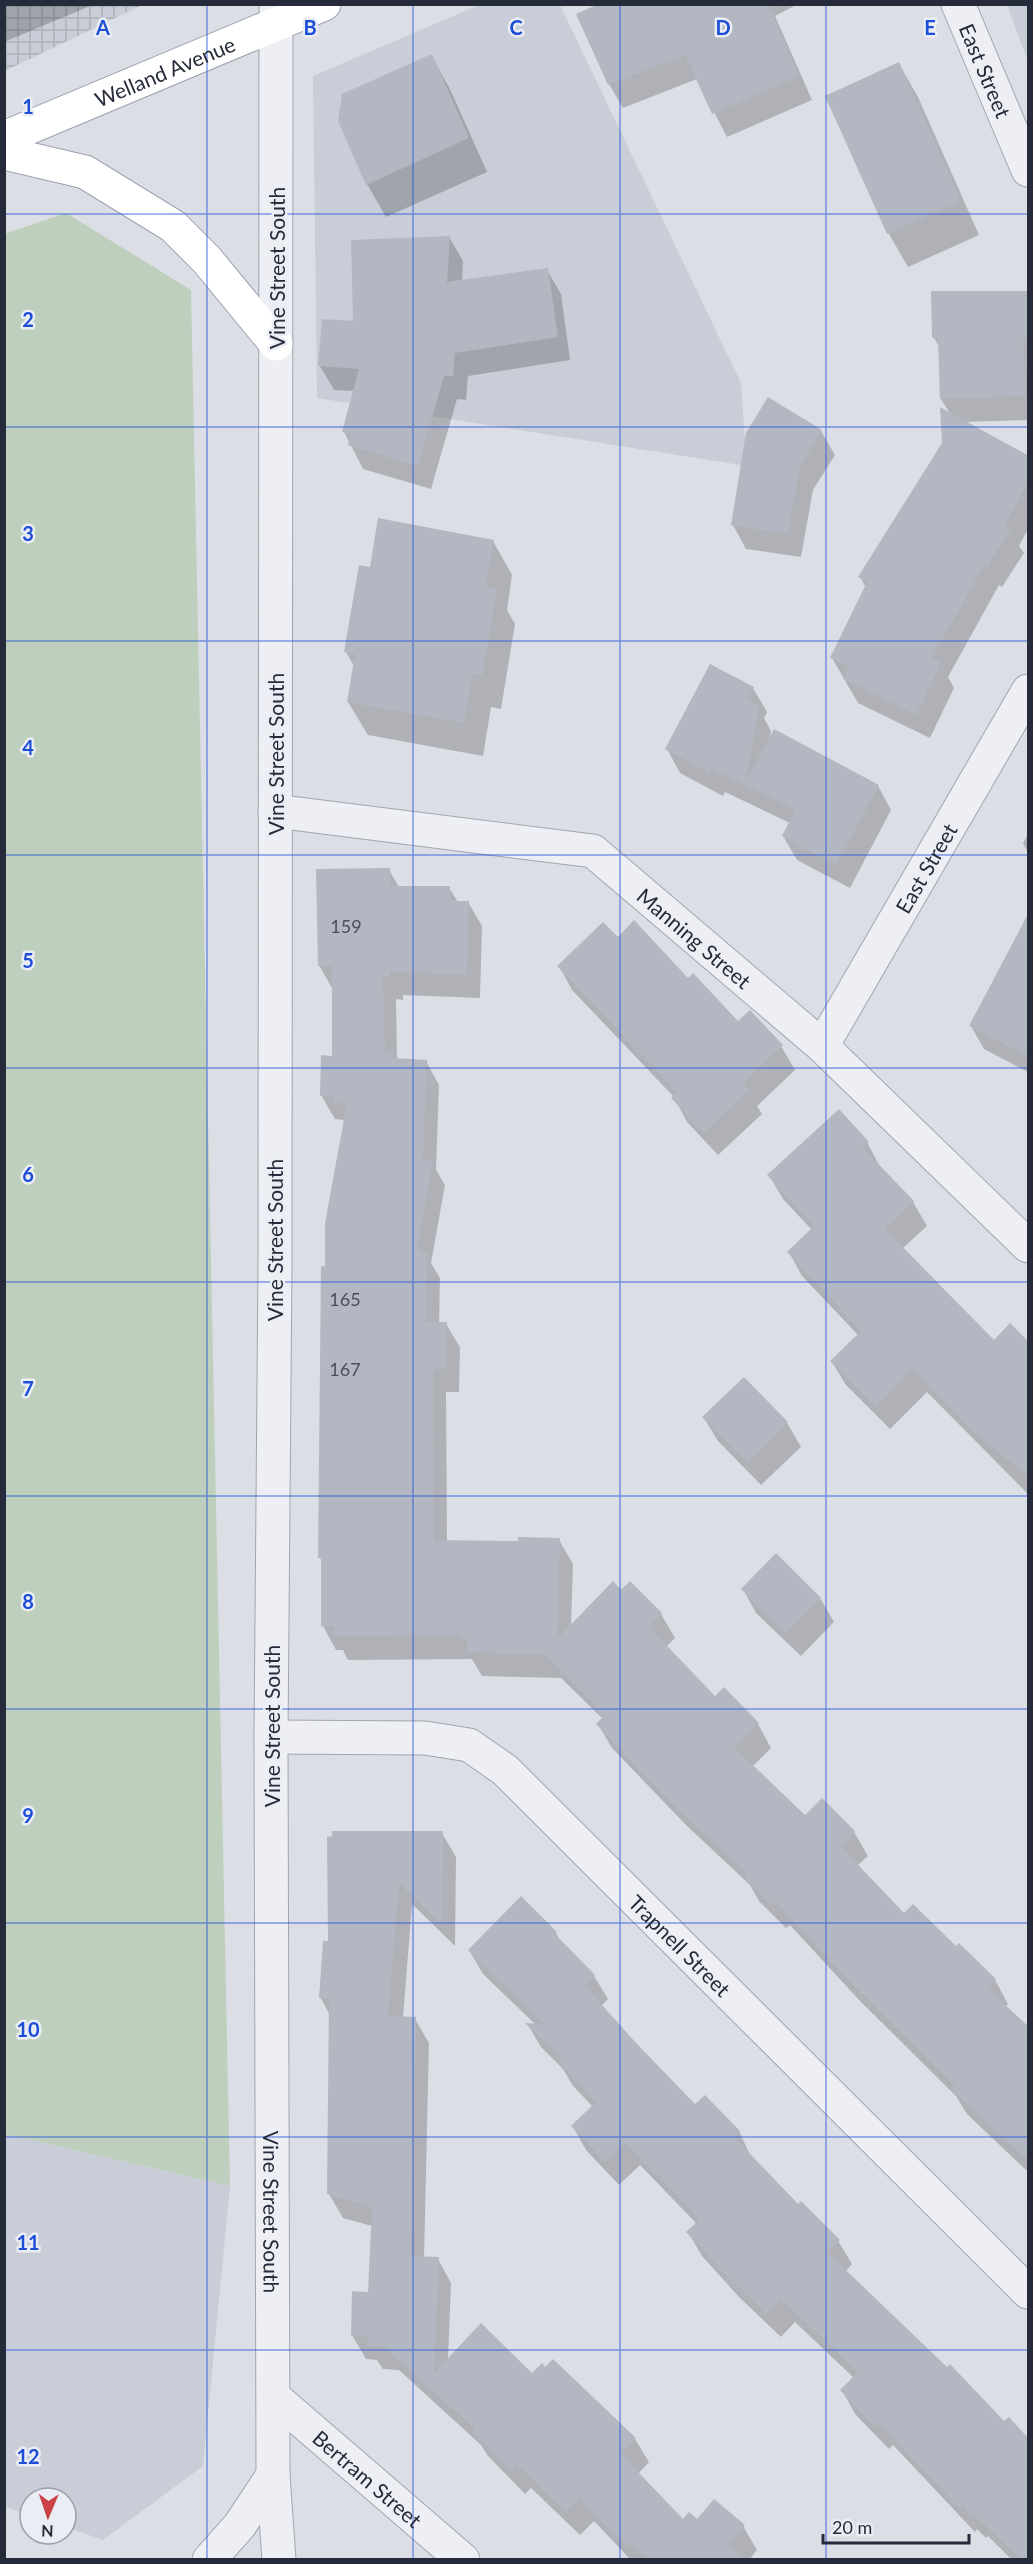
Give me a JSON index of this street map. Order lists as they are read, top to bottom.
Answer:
{
  "streets": {
    "main road": ["Welland Avenue"],
    "street": [
      "East Street",
      "Vine Street South",
      "Manning Street",
      "Trapnell Street",
      "Bertram Street"
    ]
  },
  "crossings": [
    ["East Street", "Manning Street"],
    ["Welland Avenue", "Vine Street South"],
    ["Vine Street South", "Manning Street"],
    ["Vine Street South", "Trapnell Street"],
    ["Vine Street South", "Bertram Street"]
  ],
  "house_numbers": ["159", "165", "167"],
  "scale_bar": "20 m",
  "north": "bottom",
  "grid": {
    "columns": [
      "A",
      "B",
      "C",
      "D",
      "E"
    ],
    "rows": [
      "1",
      "2",
      "3",
      "4",
      "5",
      "6",
      "7",
      "8",
      "9",
      "10",
      "11",
      "12"
    ]
  }
}
